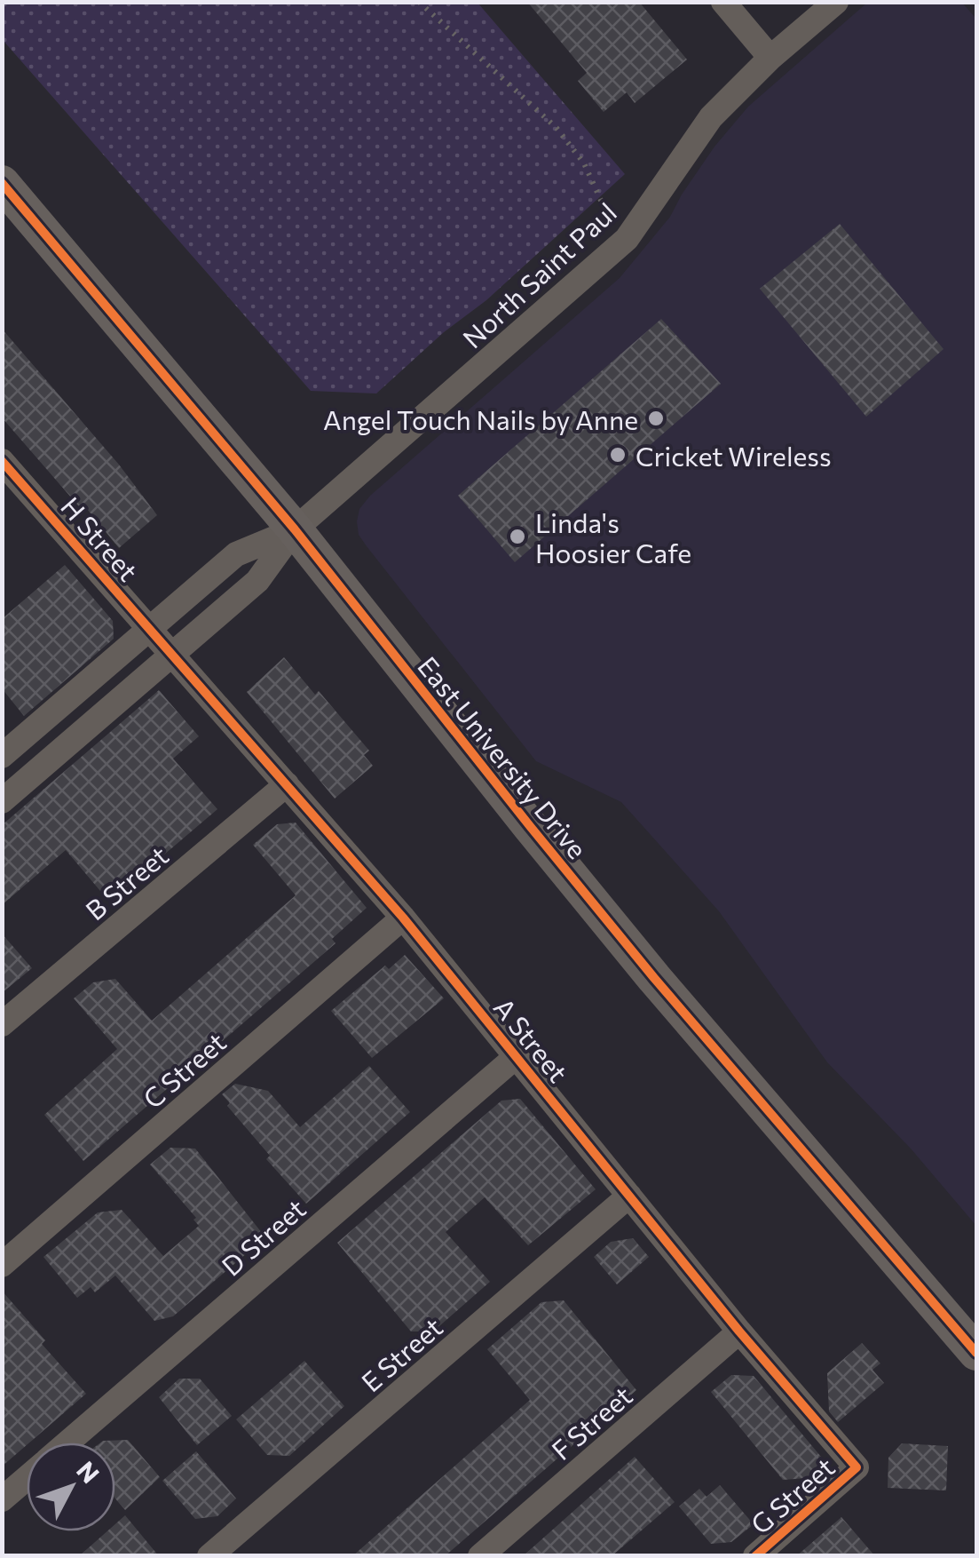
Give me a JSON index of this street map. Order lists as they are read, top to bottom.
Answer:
{
  "streets": {
    "main road": ["East University Drive"],
    "street": [
      "North Saint Paul",
      "H Street",
      "B Street",
      "A Street",
      "C Street",
      "D Street",
      "E Street",
      "F Street",
      "G Street"
    ]
  },
  "crossings": [
    ["North Saint Paul", "East University Drive"],
    ["H Street", "A Street"],
    ["B Street", "A Street"],
    ["A Street", "C Street"],
    ["A Street", "D Street"],
    ["A Street", "E Street"],
    ["A Street", "F Street"],
    ["A Street", "G Street"]
  ],
  "places": ["Angel Touch Nails by Anne", "Cricket Wireless", "Linda's Hoosier Cafe"],
  "north": "top right"
}
